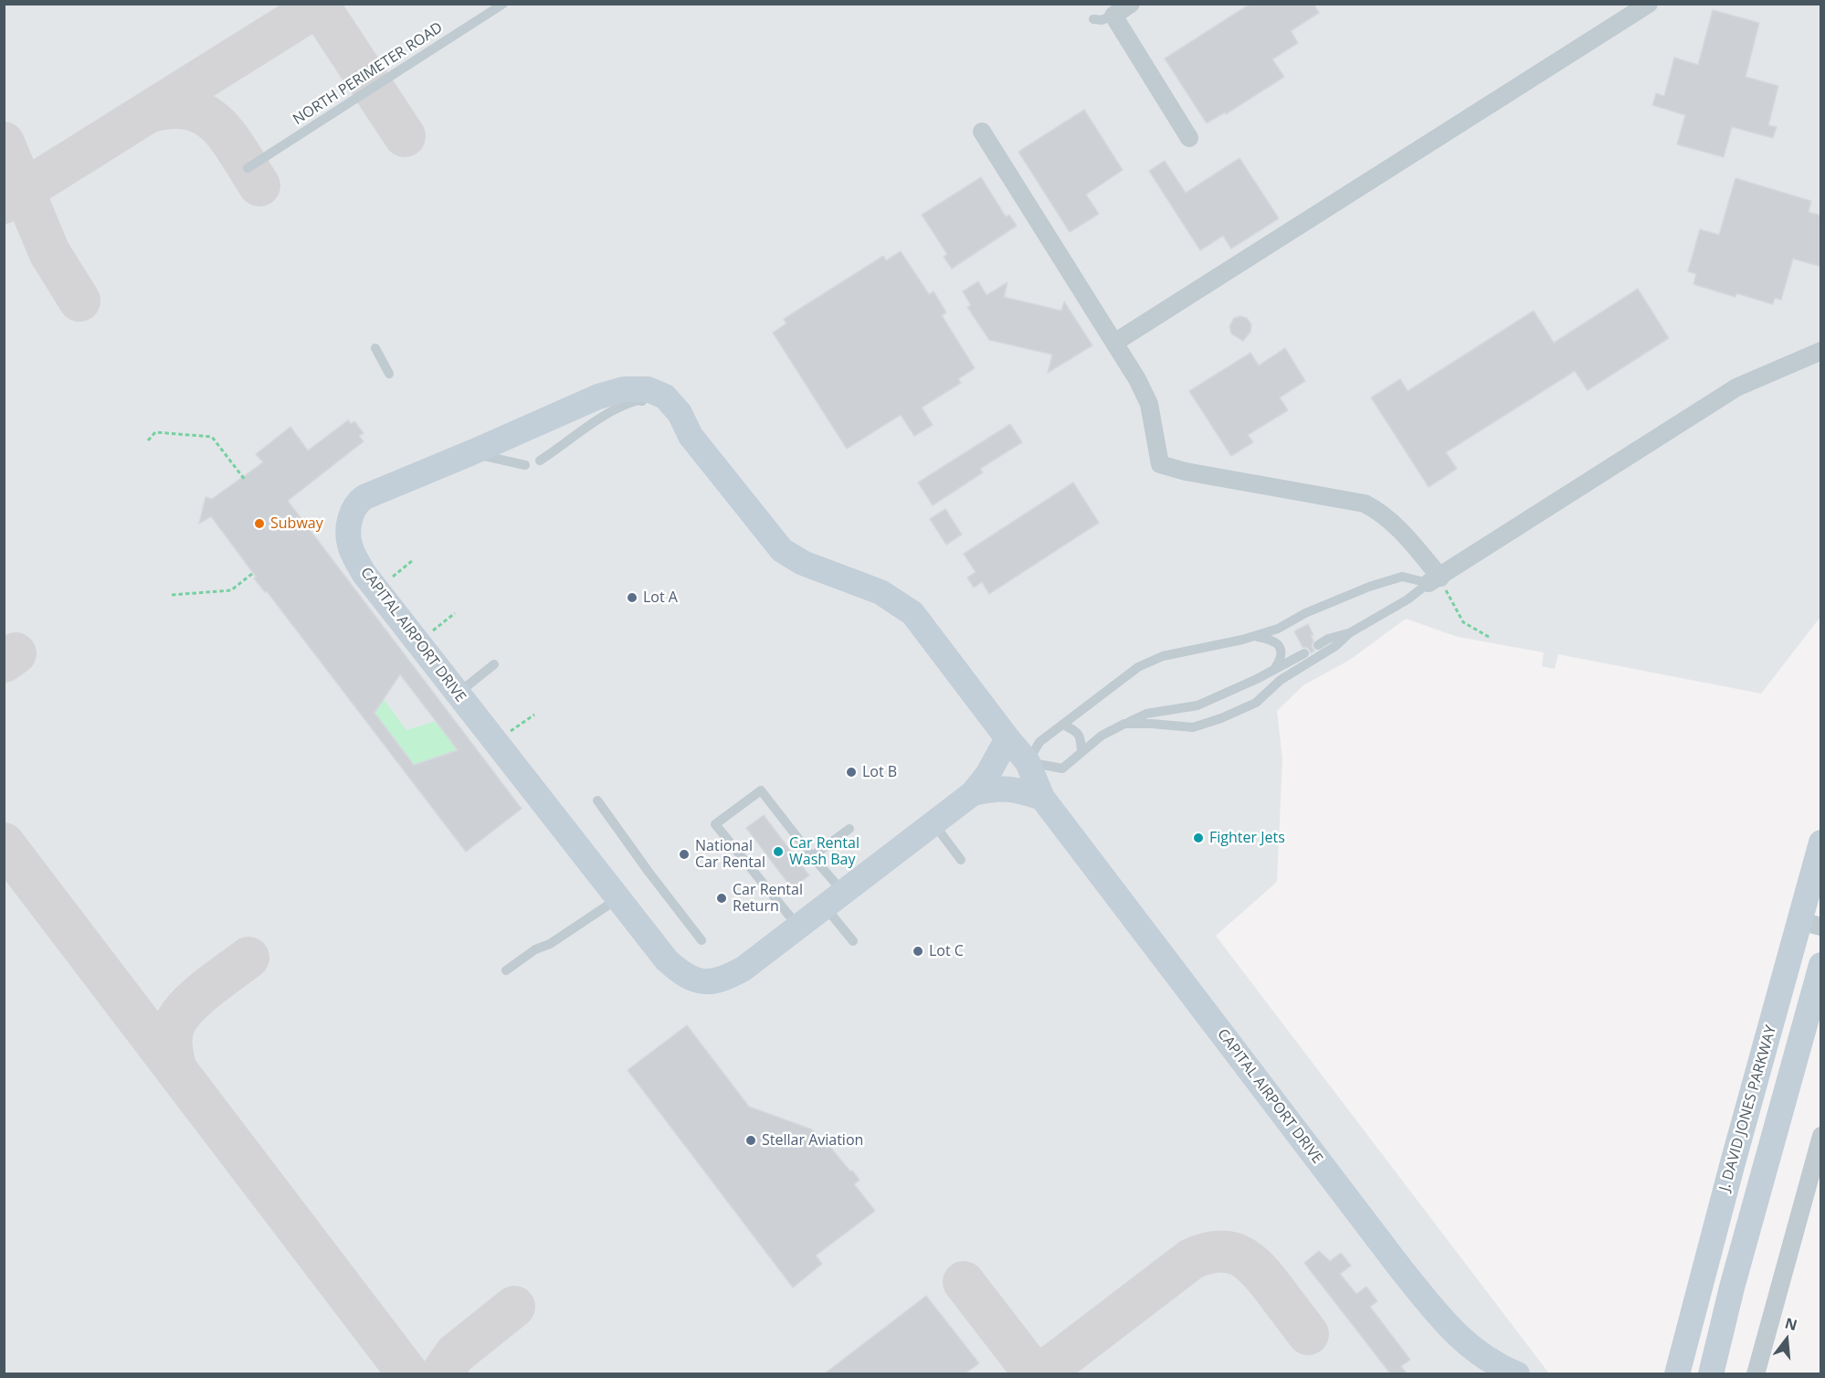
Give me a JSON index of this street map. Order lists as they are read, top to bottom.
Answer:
{
  "streets": {
    "street": ["CAPITAL AIRPORT DRIVE", "J. DAVID JONES PARKWAY"],
    "lane": ["NORTH PERIMETER ROAD"]
  },
  "places": [
    "Subway",
    "Lot A",
    "Lot B",
    "Fighter Jets",
    "Car Rental Wash Bay",
    "National Car Rental",
    "Car Rental Return",
    "Lot C",
    "Stellar Aviation"
  ],
  "north": "top"
}
